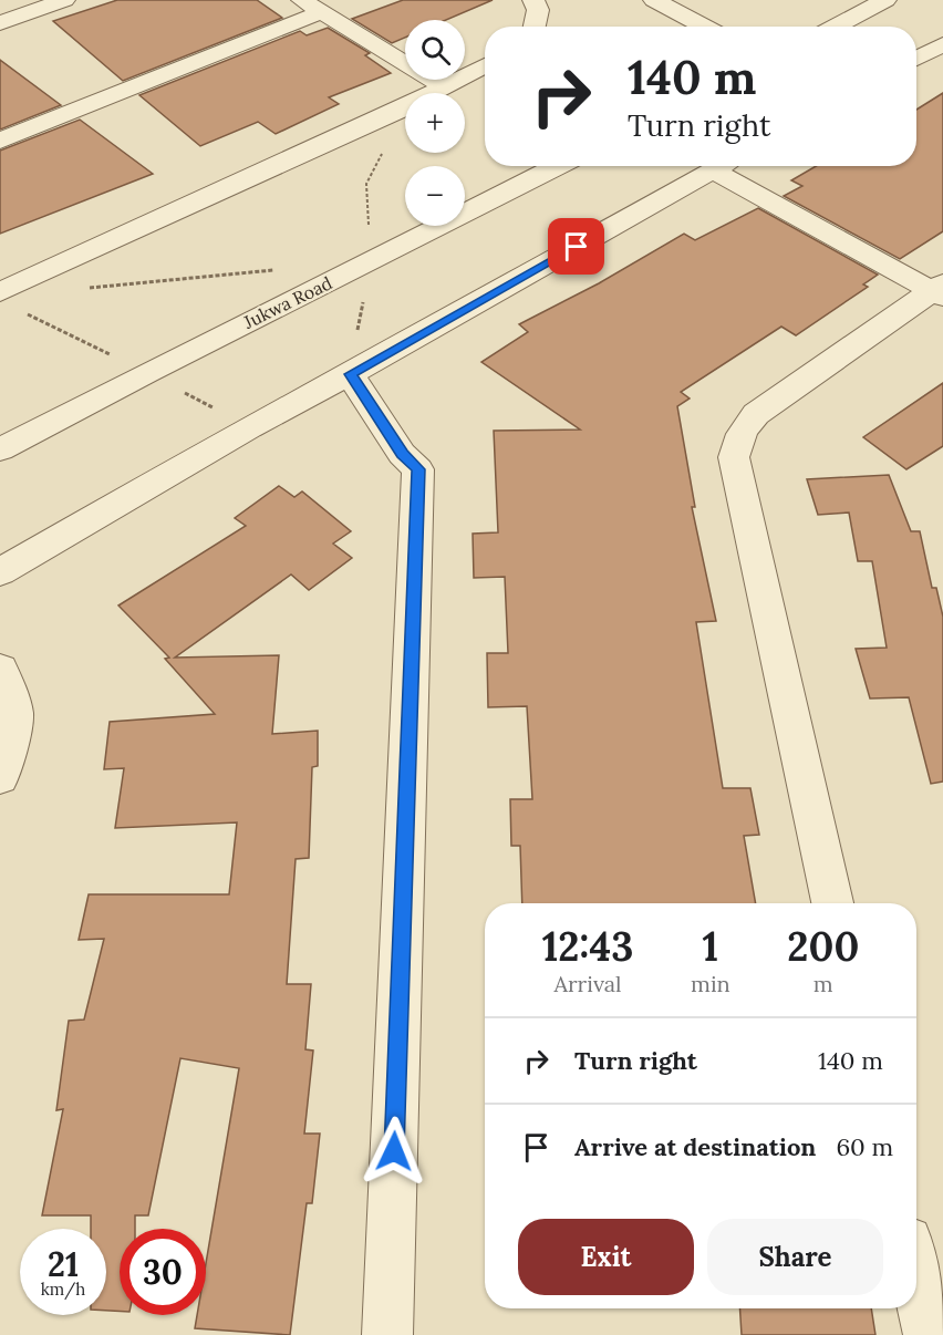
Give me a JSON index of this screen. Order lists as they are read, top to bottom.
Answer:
{
  "streets": {
    "street": ["Jukwa Road"]
  },
  "page": {
    "map_buttons": ["+", "−"],
    "turn": ["140 m", "Turn right"],
    "eta": [
      "12:43",
      "Arrival",
      "1",
      "min",
      "200",
      "m"
    ],
    "list": [
      {
        "name": "Turn right",
        "value": "140 m"
      },
      {
        "name": "Arrive at destination",
        "value": "60 m"
      }
    ],
    "buttons": ["Exit", "Share"],
    "speed": "21 km/h",
    "limit": "30"
  }
}
